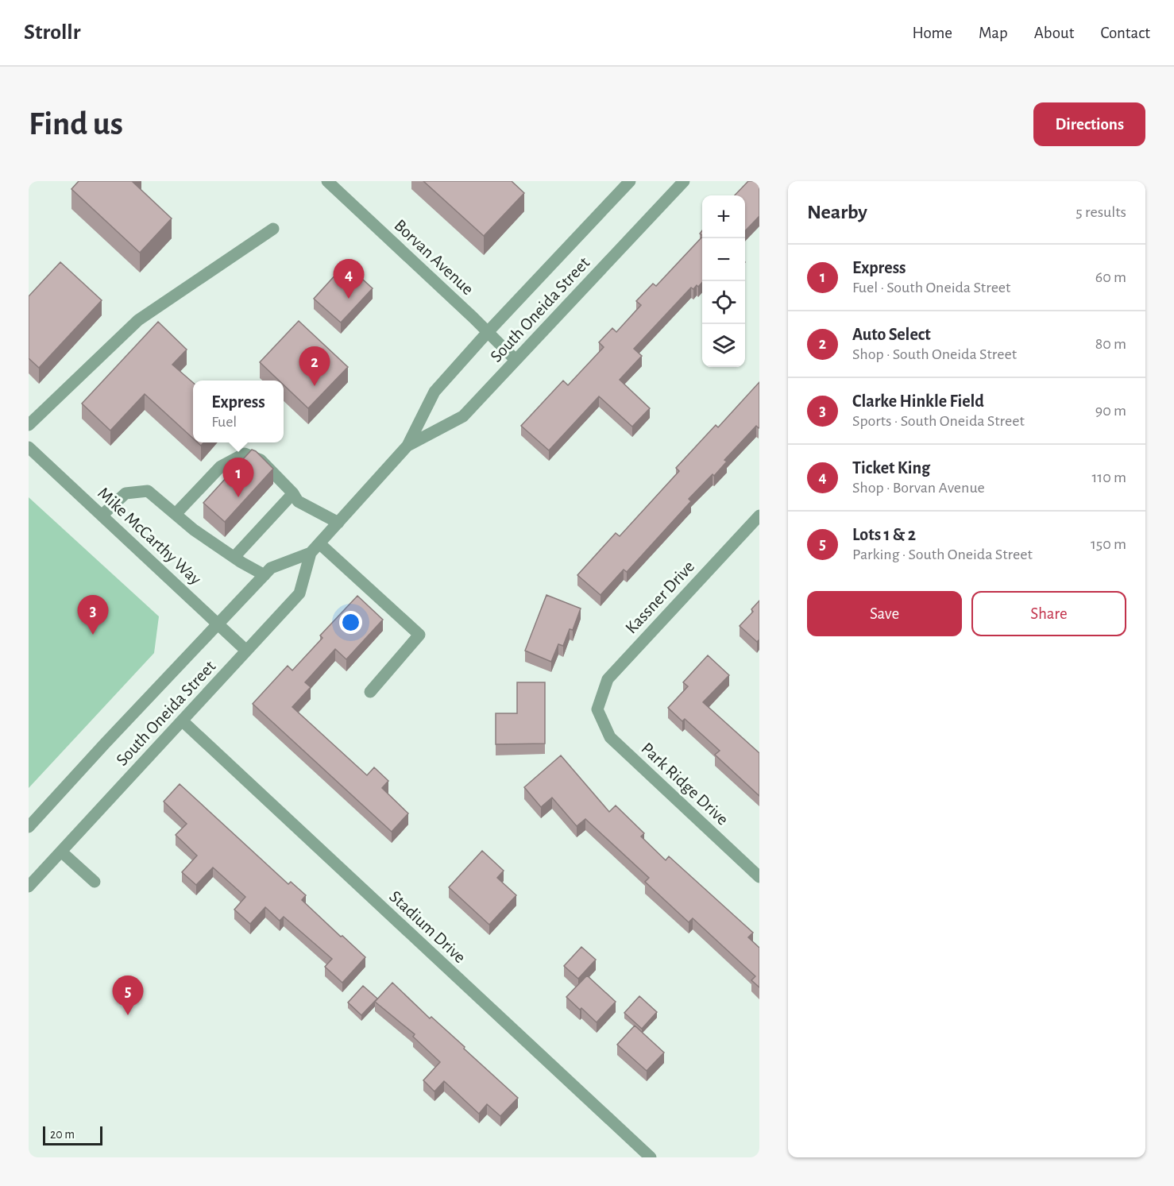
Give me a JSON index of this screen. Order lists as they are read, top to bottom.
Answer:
{
  "streets": {
    "street": [
      "Borvan Avenue",
      "South Oneida Street",
      "Mike McCarthy Way",
      "Kassner Drive",
      "Park Ridge Drive",
      "Stadium Drive"
    ]
  },
  "crossings": [
    ["Borvan Avenue", "South Oneida Street"],
    ["South Oneida Street", "Mike McCarthy Way"],
    ["South Oneida Street", "Stadium Drive"],
    ["Kassner Drive", "Park Ridge Drive"]
  ],
  "scale_bar": "20 m",
  "page": {
    "header": "Strollr",
    "nav": [
      "Home",
      "Map",
      "About",
      "Contact"
    ],
    "buttons": [
      "Directions",
      ["Save", "Share"]
    ],
    "title": "Find us",
    "heading": ["Nearby", "5 results"],
    "map_buttons": ["+", "−"],
    "list": [
      {
        "mark": "1",
        "name": "Express",
        "note": "Fuel · South Oneida Street",
        "value": "60 m"
      },
      {
        "mark": "2",
        "name": "Auto Select",
        "note": "Shop · South Oneida Street",
        "value": "80 m"
      },
      {
        "mark": "3",
        "name": "Clarke Hinkle Field",
        "note": "Sports · South Oneida Street",
        "value": "90 m"
      },
      {
        "mark": "4",
        "name": "Ticket King",
        "note": "Shop · Borvan Avenue",
        "value": "110 m"
      },
      {
        "mark": "5",
        "name": "Lots 1 & 2",
        "note": "Parking · South Oneida Street",
        "value": "150 m"
      }
    ],
    "pins": [
      "4",
      "2",
      "1",
      "3",
      "5"
    ],
    "popup": ["Express", "Fuel"],
    "scale": "20 m"
  }
}
